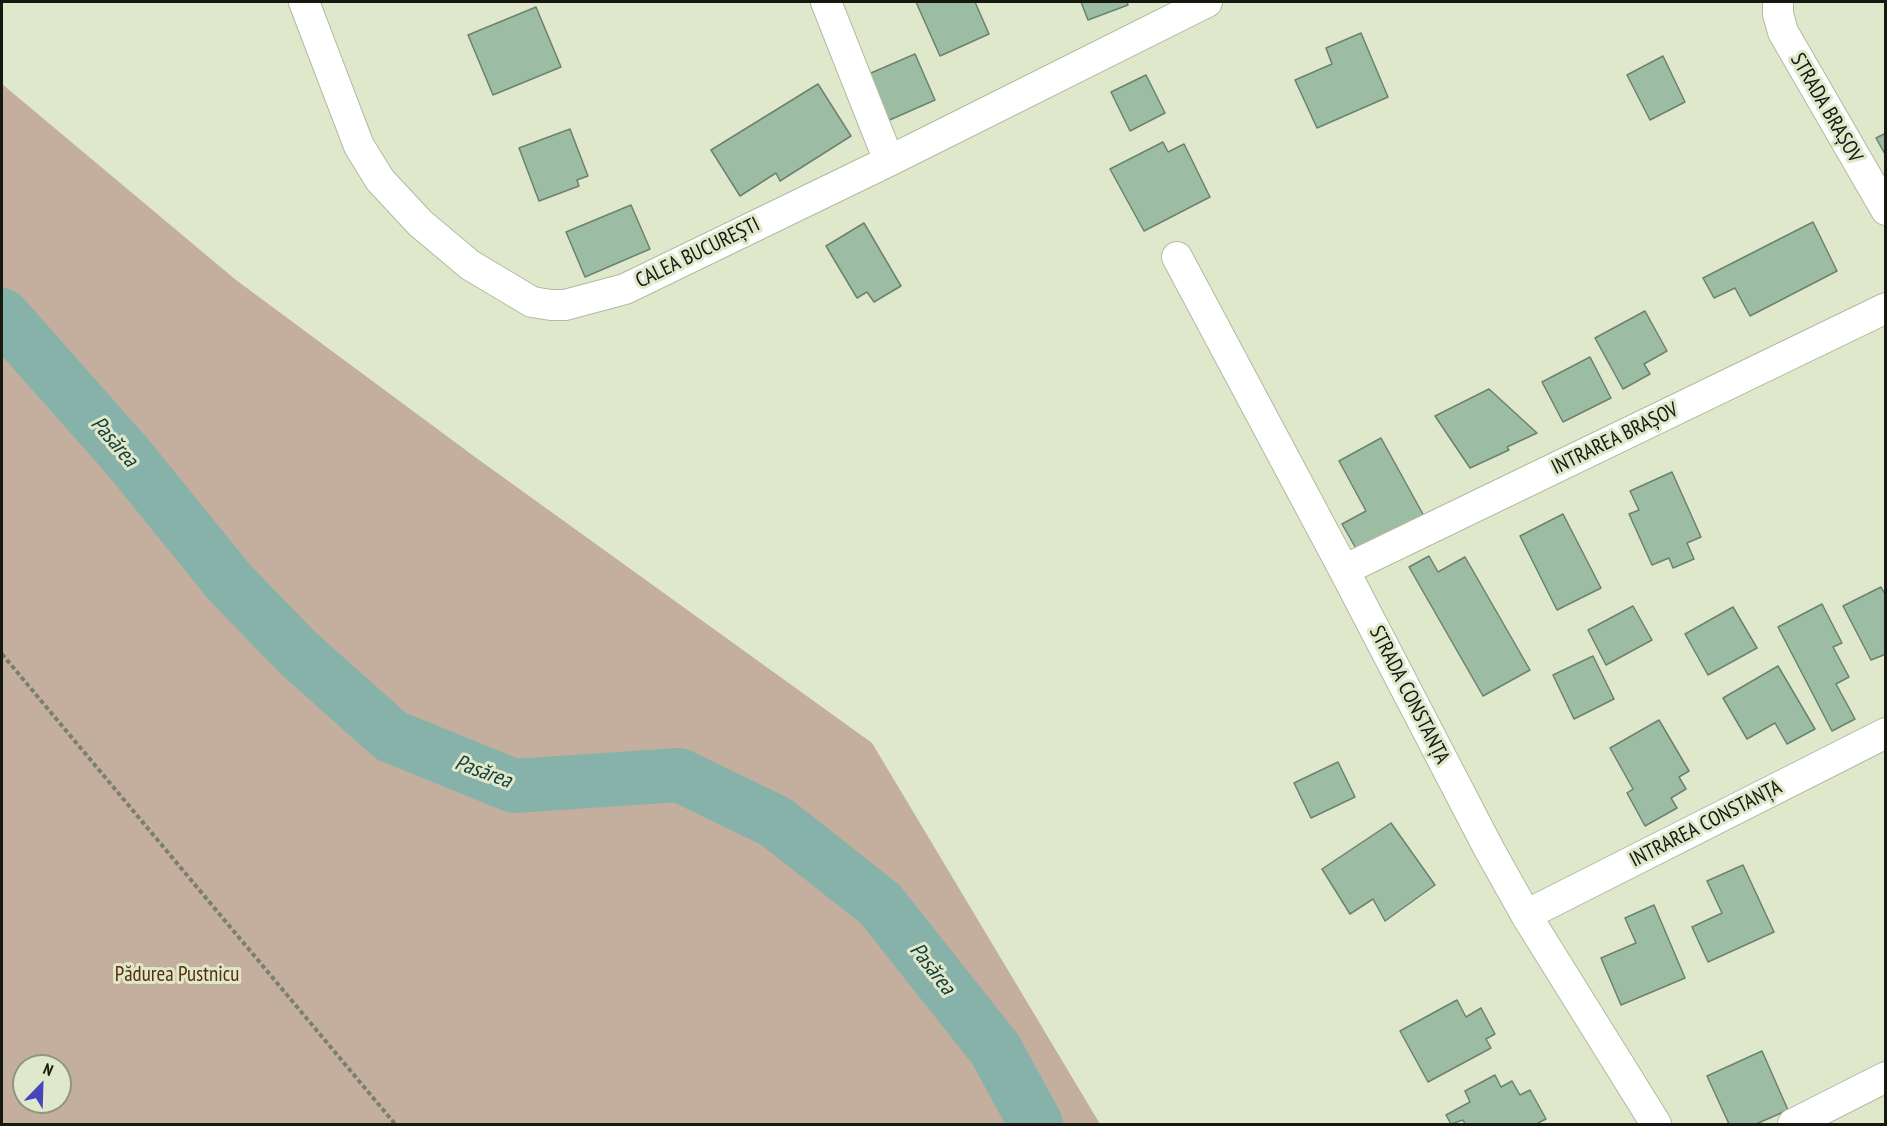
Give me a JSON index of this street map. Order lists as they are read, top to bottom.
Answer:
{
  "streets": {
    "street": [
      "STRADA BRAȘOV",
      "CALEA BUCUREȘTI",
      "INTRAREA BRAȘOV",
      "STRADA CONSTANȚA",
      "INTRAREA CONSTANȚA"
    ]
  },
  "crossings": [
    ["INTRAREA BRAȘOV", "STRADA CONSTANȚA"],
    ["STRADA CONSTANȚA", "INTRAREA CONSTANȚA"]
  ],
  "water": ["Pasărea"],
  "parks": ["Pădurea Pustnicu"],
  "north": "top right"
}
